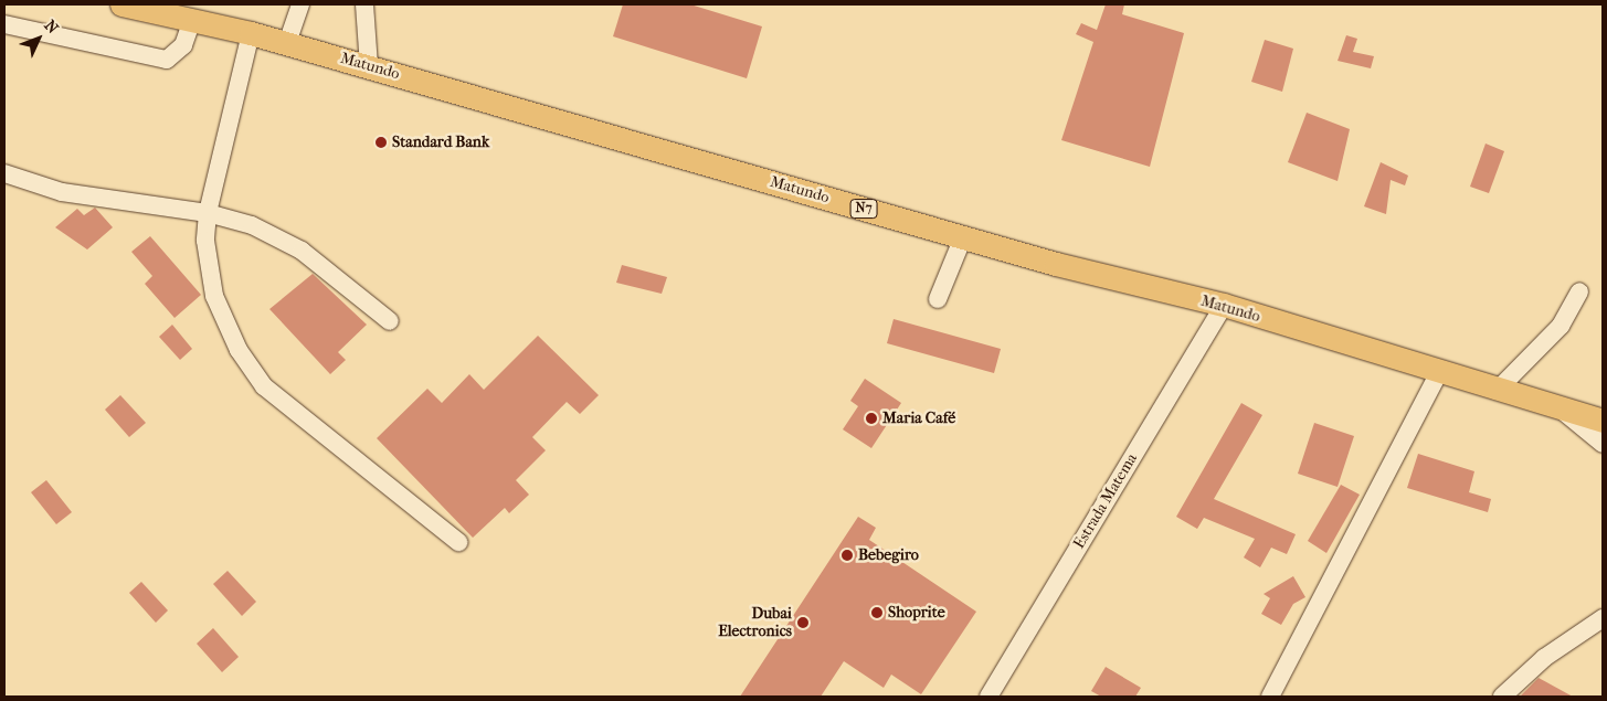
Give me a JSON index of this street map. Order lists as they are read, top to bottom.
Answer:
{
  "streets": {
    "main road": ["Matundo", "N7"],
    "street": ["Estrada Matema"]
  },
  "crossings": [
    ["Matundo", "Estrada Matema"]
  ],
  "places": [
    "Standard Bank",
    "Maria Café",
    "Bebegiro",
    "Shoprite",
    "Dubai Electronics"
  ],
  "north": "top right"
}
